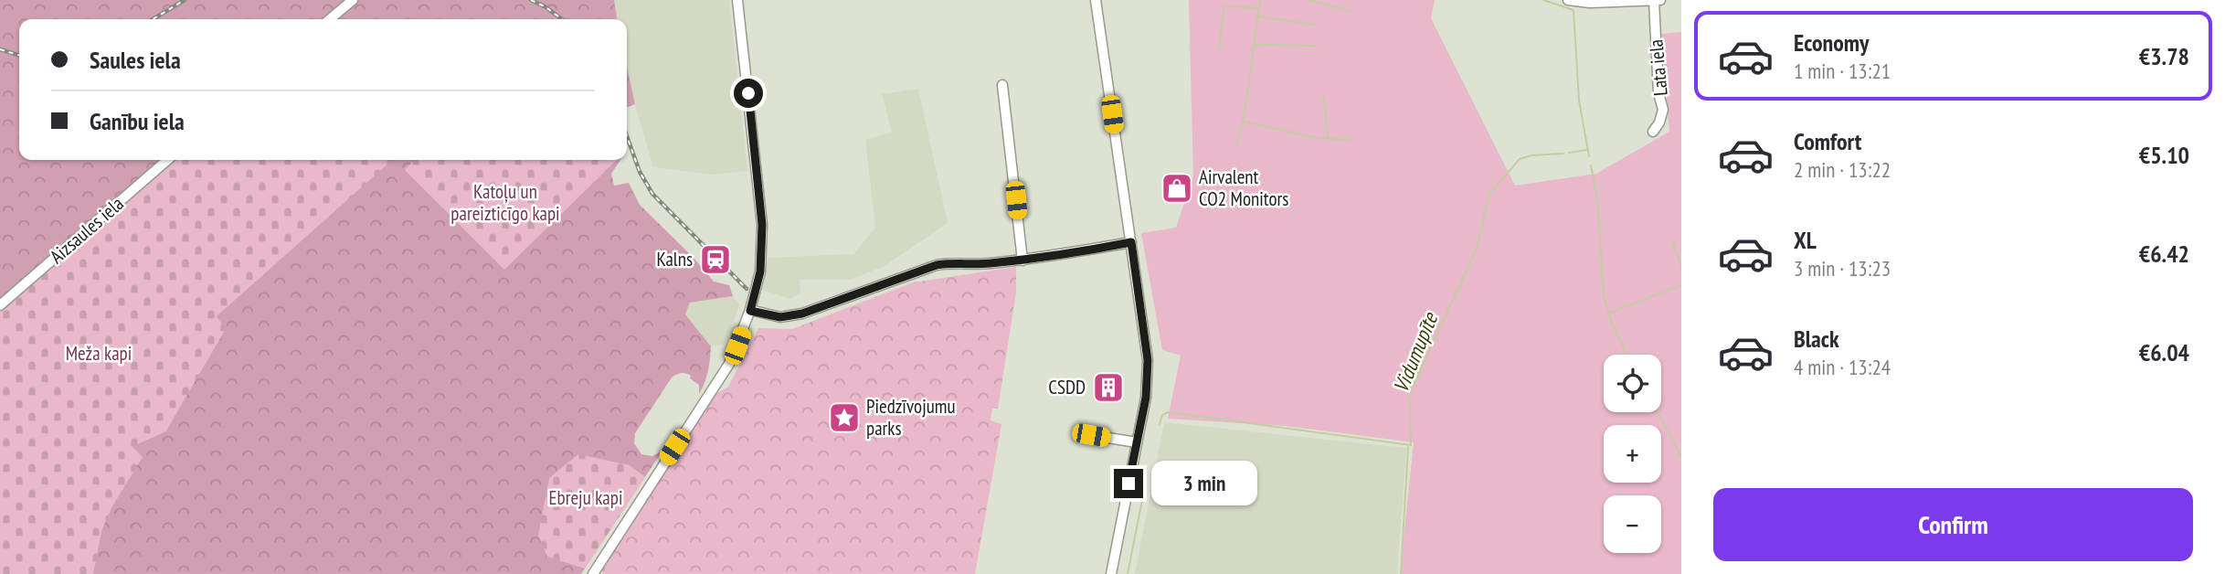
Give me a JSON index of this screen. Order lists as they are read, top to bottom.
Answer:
{
  "streets": {
    "street": ["Lata iela", "Aizsaules iela"]
  },
  "water": ["Vidumupīte"],
  "parks": ["Katoļu un pareizticīgo kapi", "Meža kapi", "Ebreju kapi"],
  "places": {
    "shop": ["Airvalent CO2 Monitors"],
    "station": ["Kalns"],
    "building": ["CSDD"],
    "place": ["Piedzīvojumu parks"]
  },
  "page": {
    "list": [
      {
        "name": "Economy",
        "note": "1 min · 13:21",
        "value": "€3.78"
      },
      {
        "name": "Comfort",
        "note": "2 min · 13:22",
        "value": "€5.10"
      },
      {
        "name": "XL",
        "note": "3 min · 13:23",
        "value": "€6.42"
      },
      {
        "name": "Black",
        "note": "4 min · 13:24",
        "value": "€6.04"
      }
    ],
    "banner": ["Saules iela", "Ganību iela"],
    "map_buttons": ["+", "−"],
    "bubble": "3 min",
    "buttons": "Confirm"
  }
}
